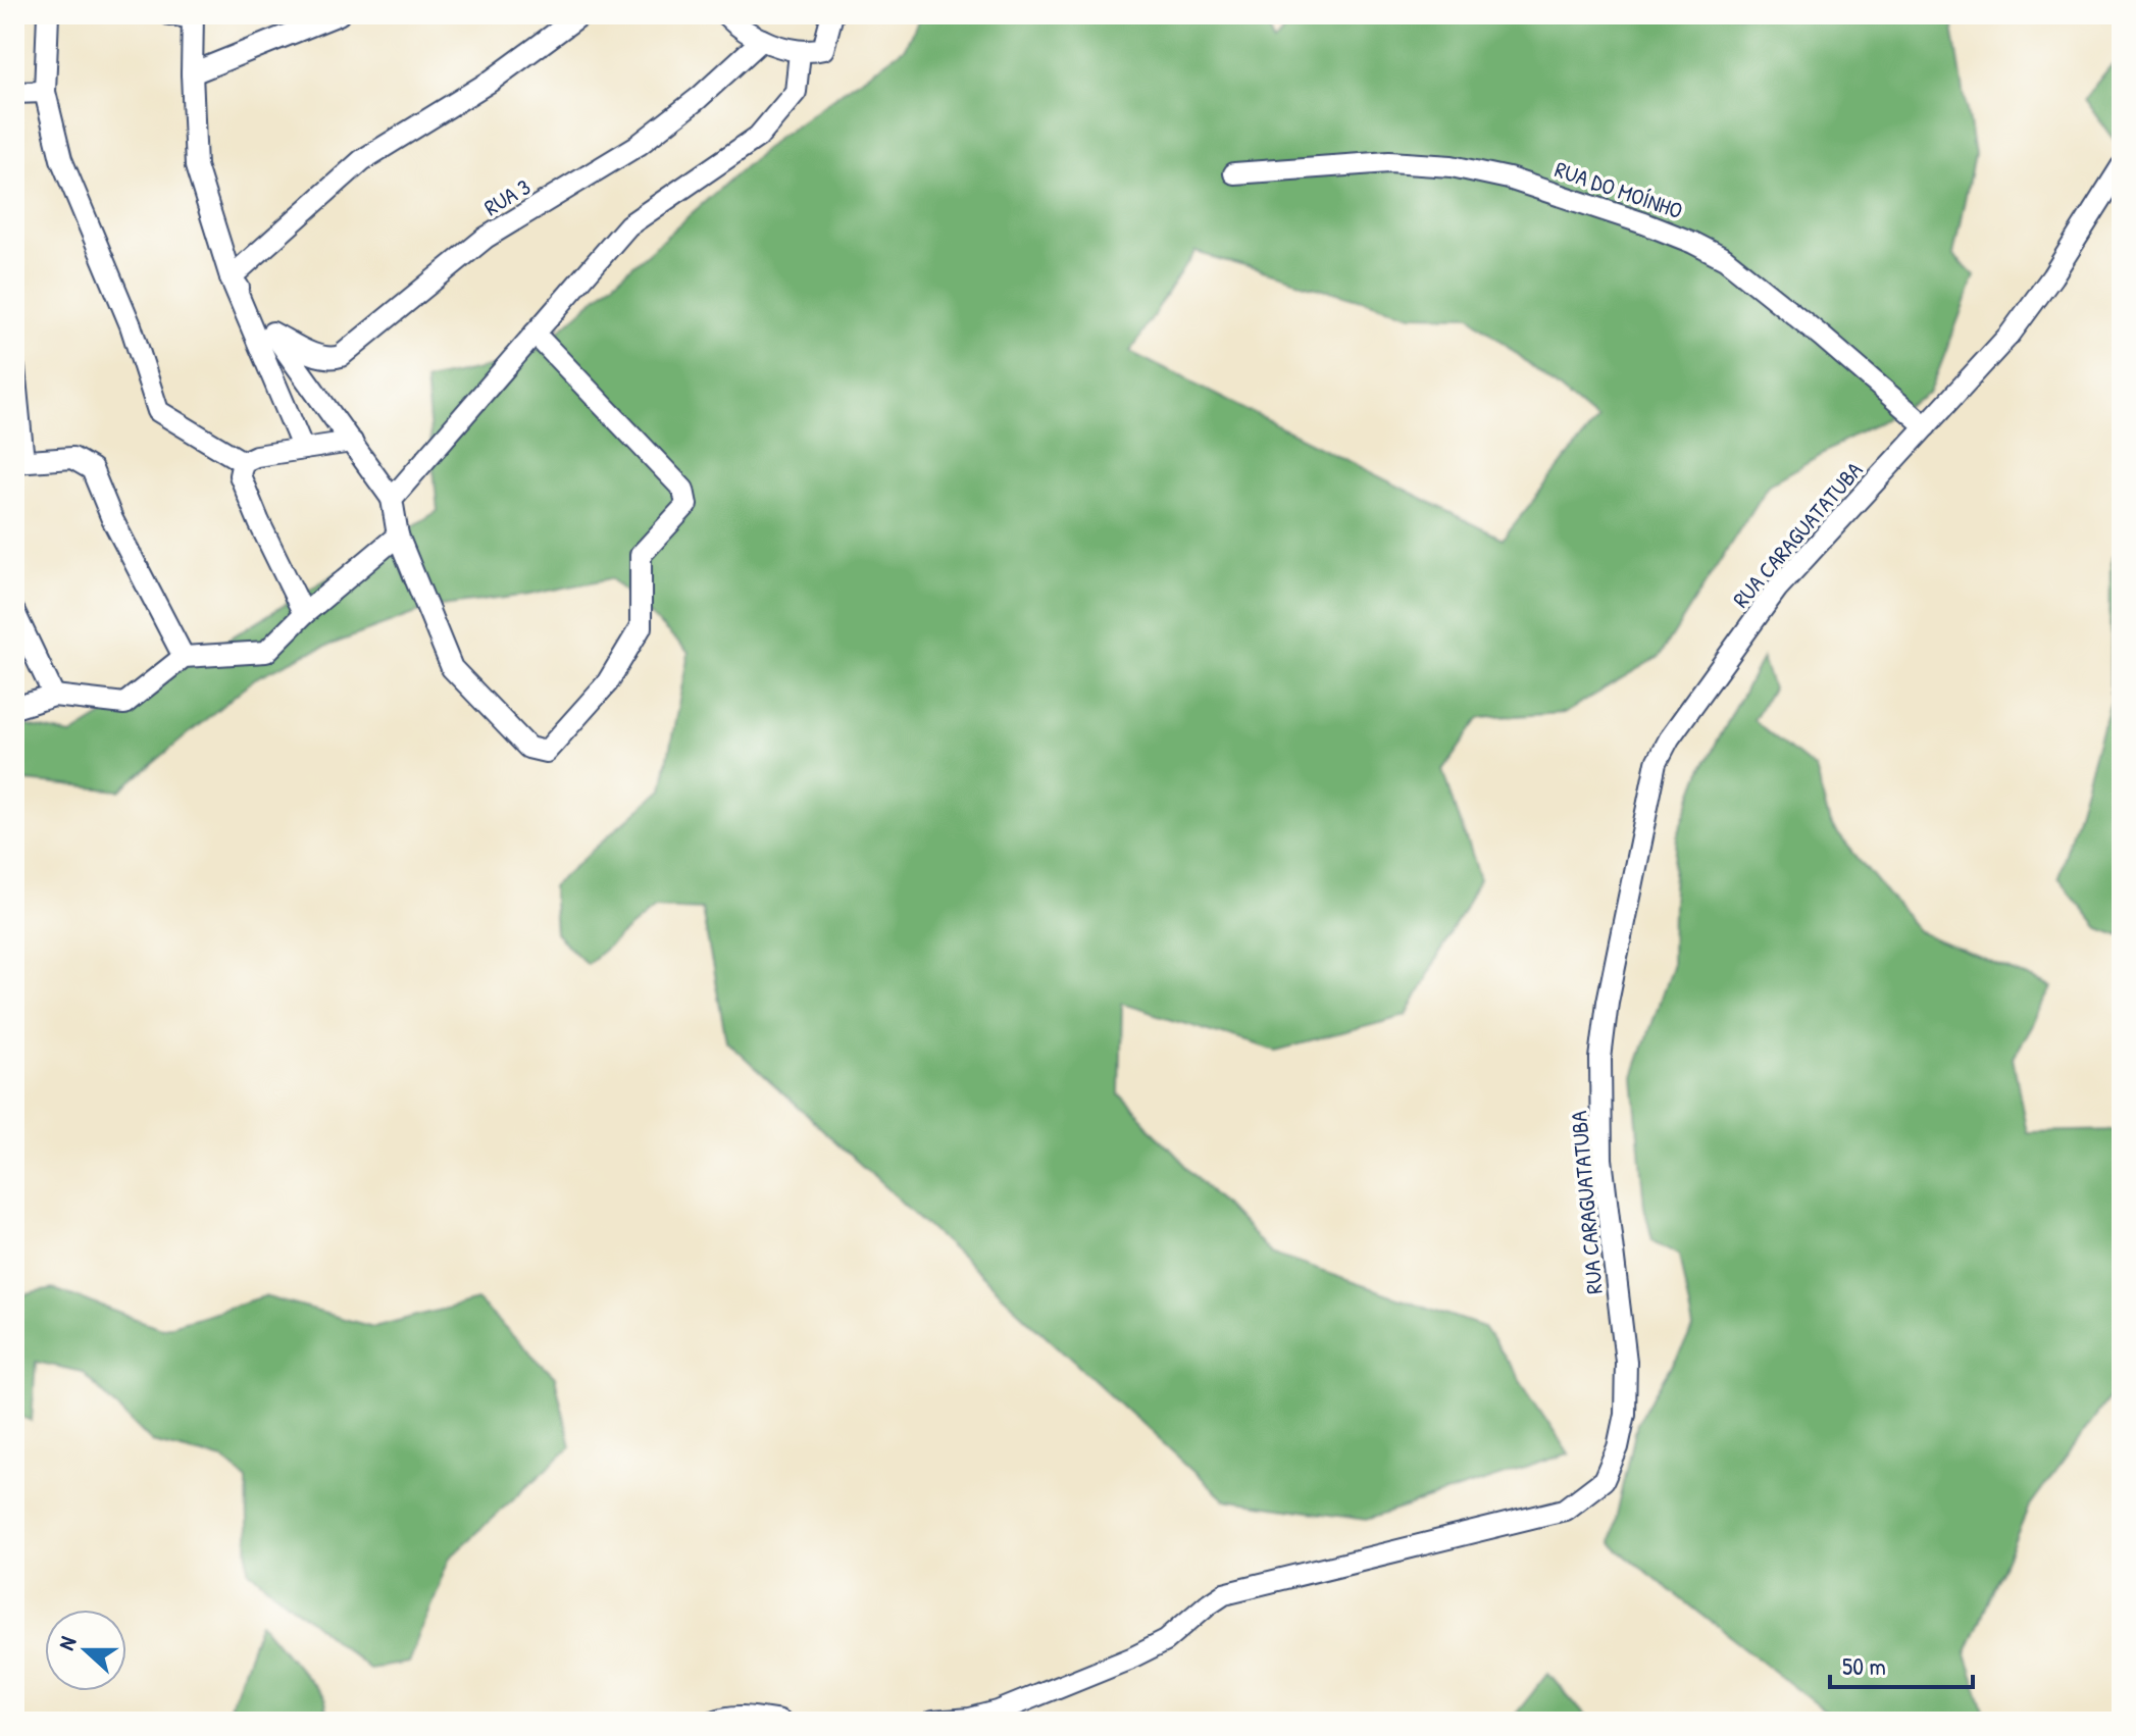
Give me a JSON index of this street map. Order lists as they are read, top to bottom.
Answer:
{
  "streets": {
    "street": ["RUA DO MOÍNHO", "RUA 3", "RUA CARAGUATATUBA"]
  },
  "crossings": [
    ["RUA DO MOÍNHO", "RUA CARAGUATATUBA"]
  ],
  "scale_bar": "50 m",
  "north": "left"
}
